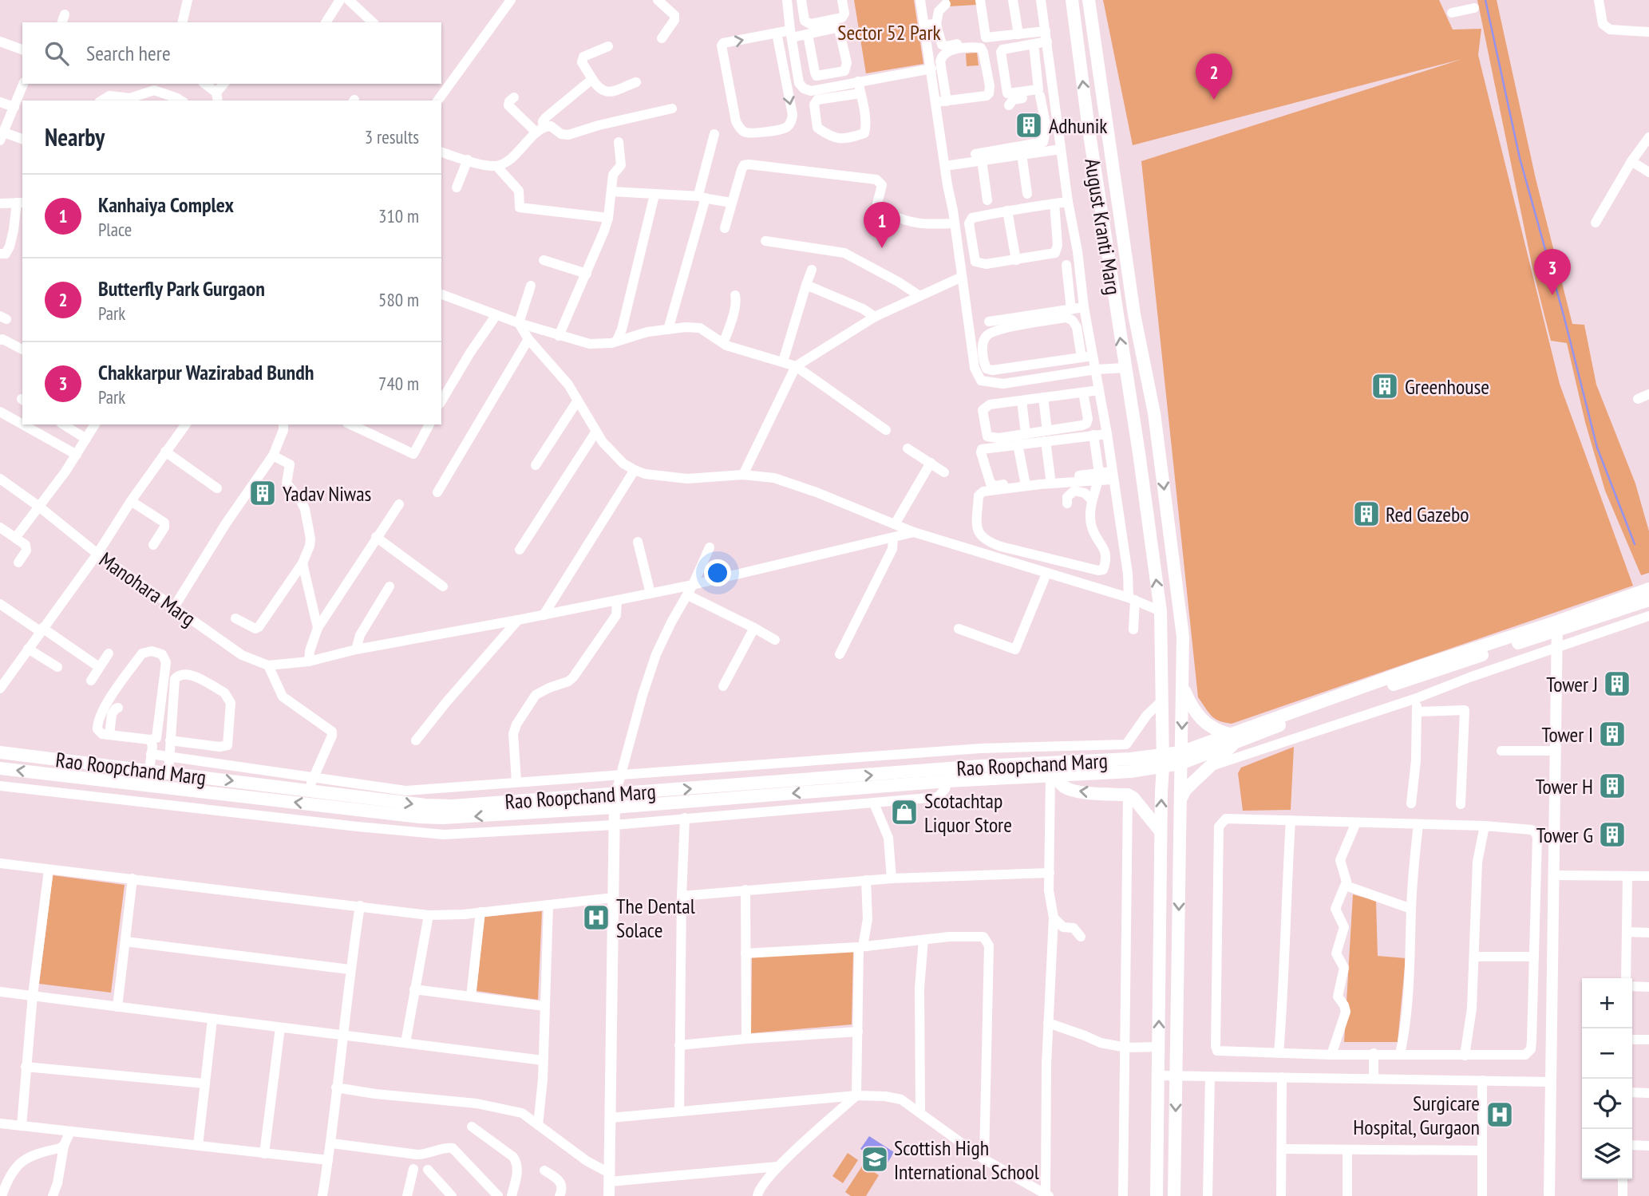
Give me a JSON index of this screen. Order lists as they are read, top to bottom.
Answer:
{
  "streets": {
    "main road": ["August Kranti Marg", "Rao Roopchand Marg"],
    "street": ["Manohara Marg"]
  },
  "crossings": [
    ["August Kranti Marg", "Rao Roopchand Marg"]
  ],
  "parks": ["Sector 52 Park"],
  "places": {
    "building": [
      "Adhunik",
      "Greenhouse",
      "Yadav Niwas",
      "Red Gazebo",
      "Tower J",
      "Tower I",
      "Tower H",
      "Tower G"
    ],
    "shop": ["Scotachtap Liquor Store"],
    "hospital": ["The Dental Solace", "Surgicare Hospital, Gurgaon"],
    "school or university": ["Scottish High International School"]
  },
  "page": {
    "search": "Search here",
    "pins": ["2", "1", "3"],
    "heading": ["Nearby", "3 results"],
    "list": [
      {
        "mark": "1",
        "name": "Kanhaiya Complex",
        "note": "Place",
        "value": "310 m"
      },
      {
        "mark": "2",
        "name": "Butterfly Park Gurgaon",
        "note": "Park",
        "value": "580 m"
      },
      {
        "mark": "3",
        "name": "Chakkarpur Wazirabad Bundh",
        "note": "Park",
        "value": "740 m"
      }
    ],
    "map_buttons": ["+", "−"]
  }
}
